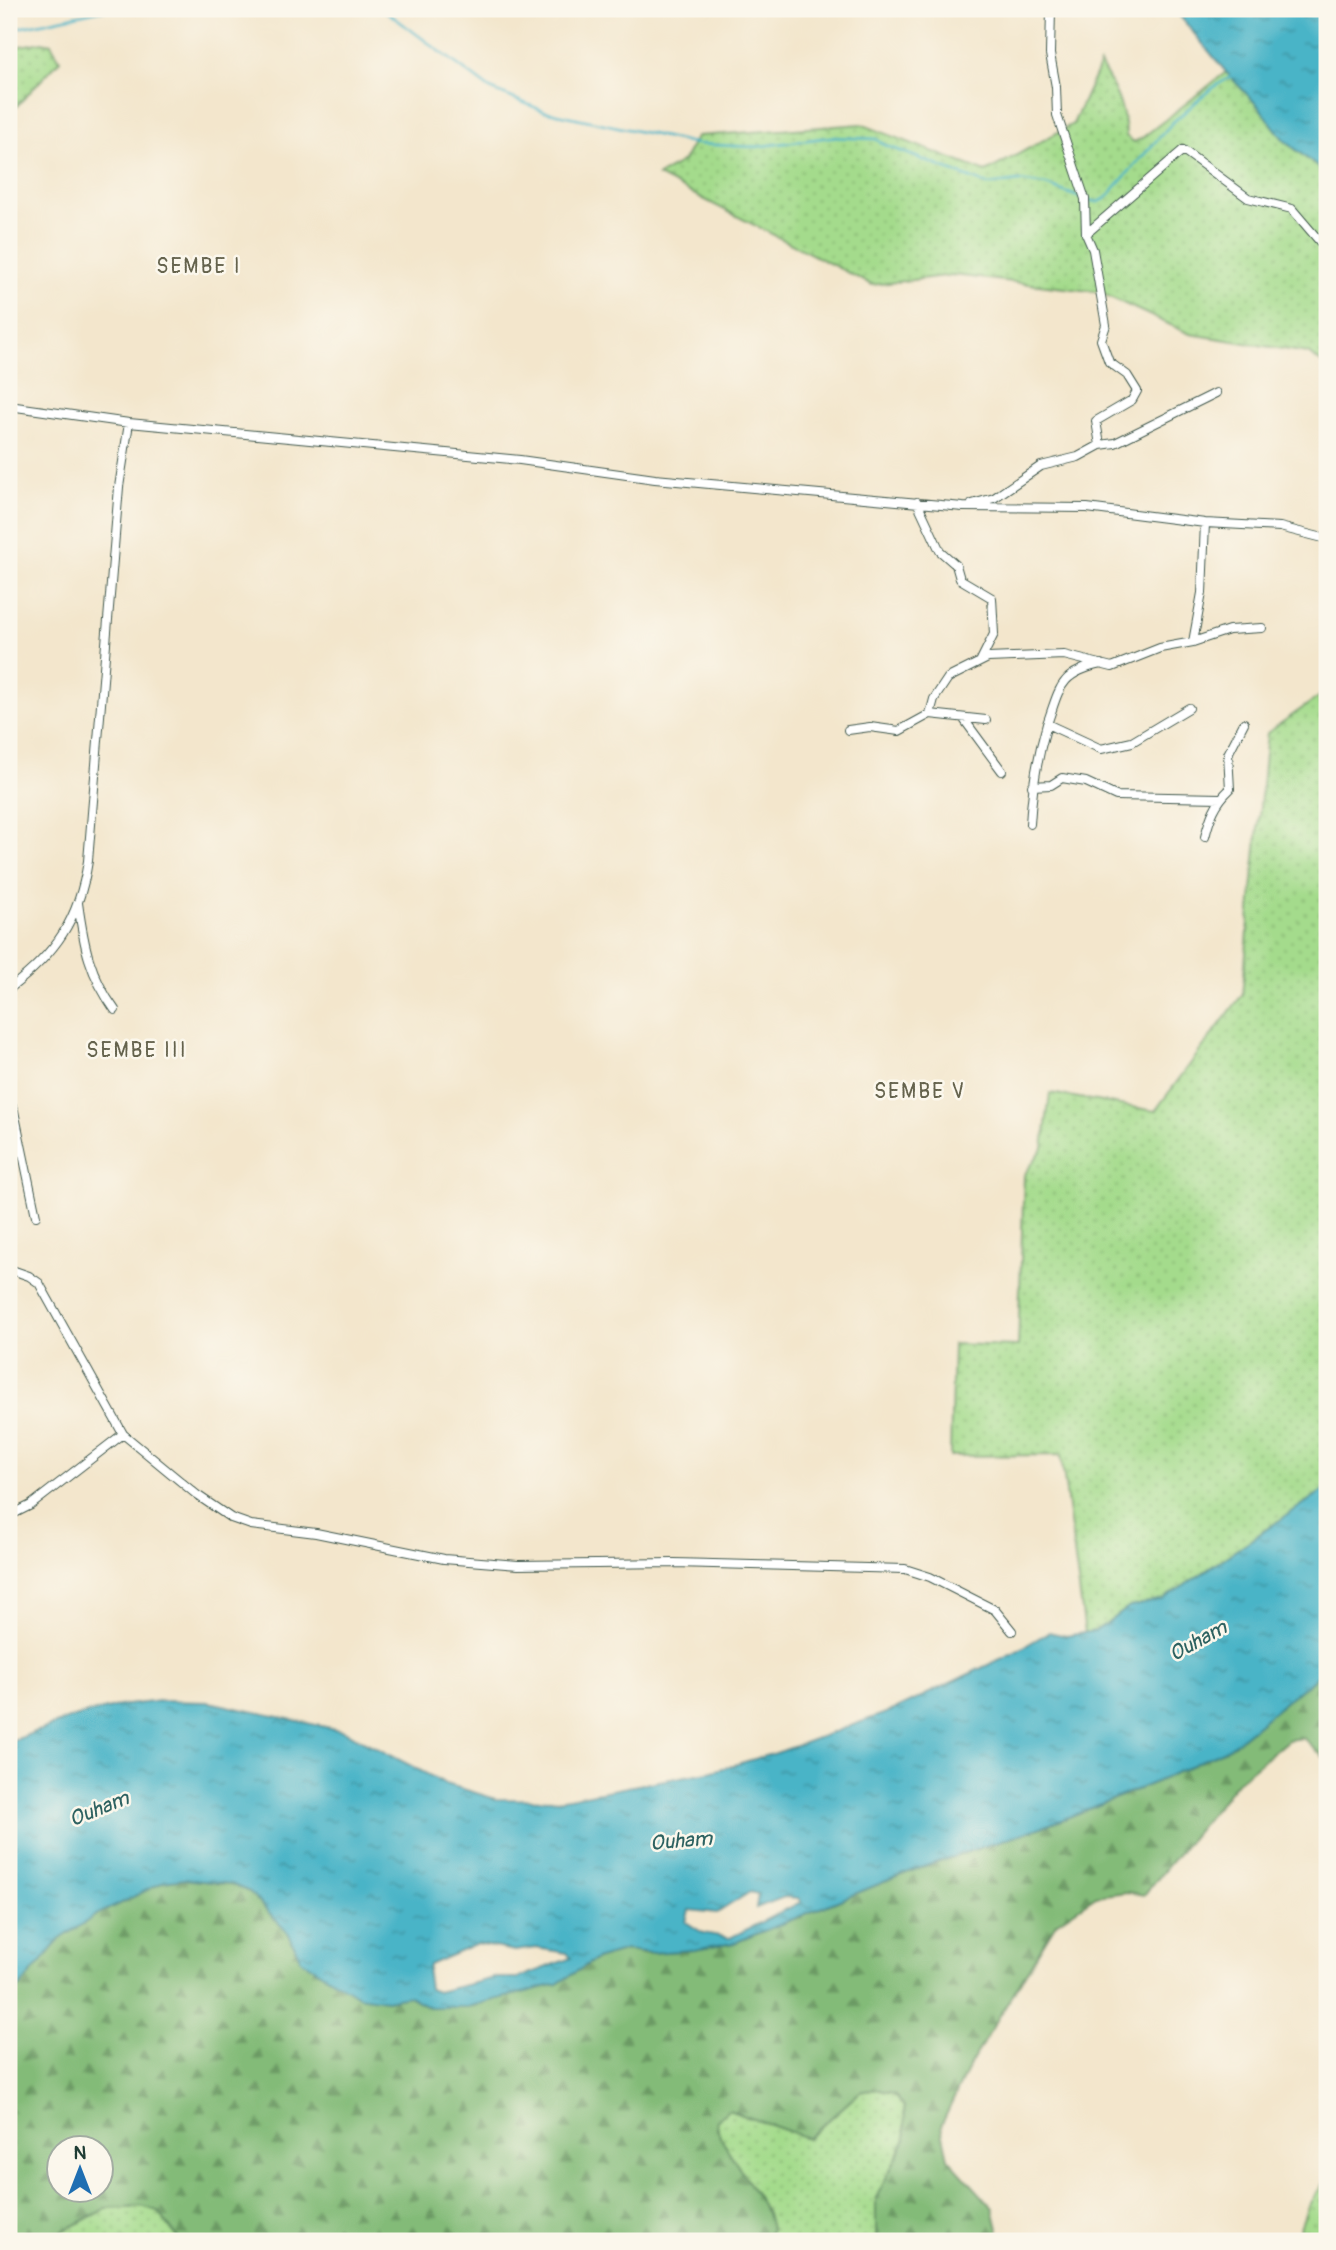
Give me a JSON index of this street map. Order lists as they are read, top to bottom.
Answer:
{
  "districts": ["SEMBE I", "SEMBE III", "SEMBE V"],
  "water": ["Ouham"],
  "north": "top"
}
